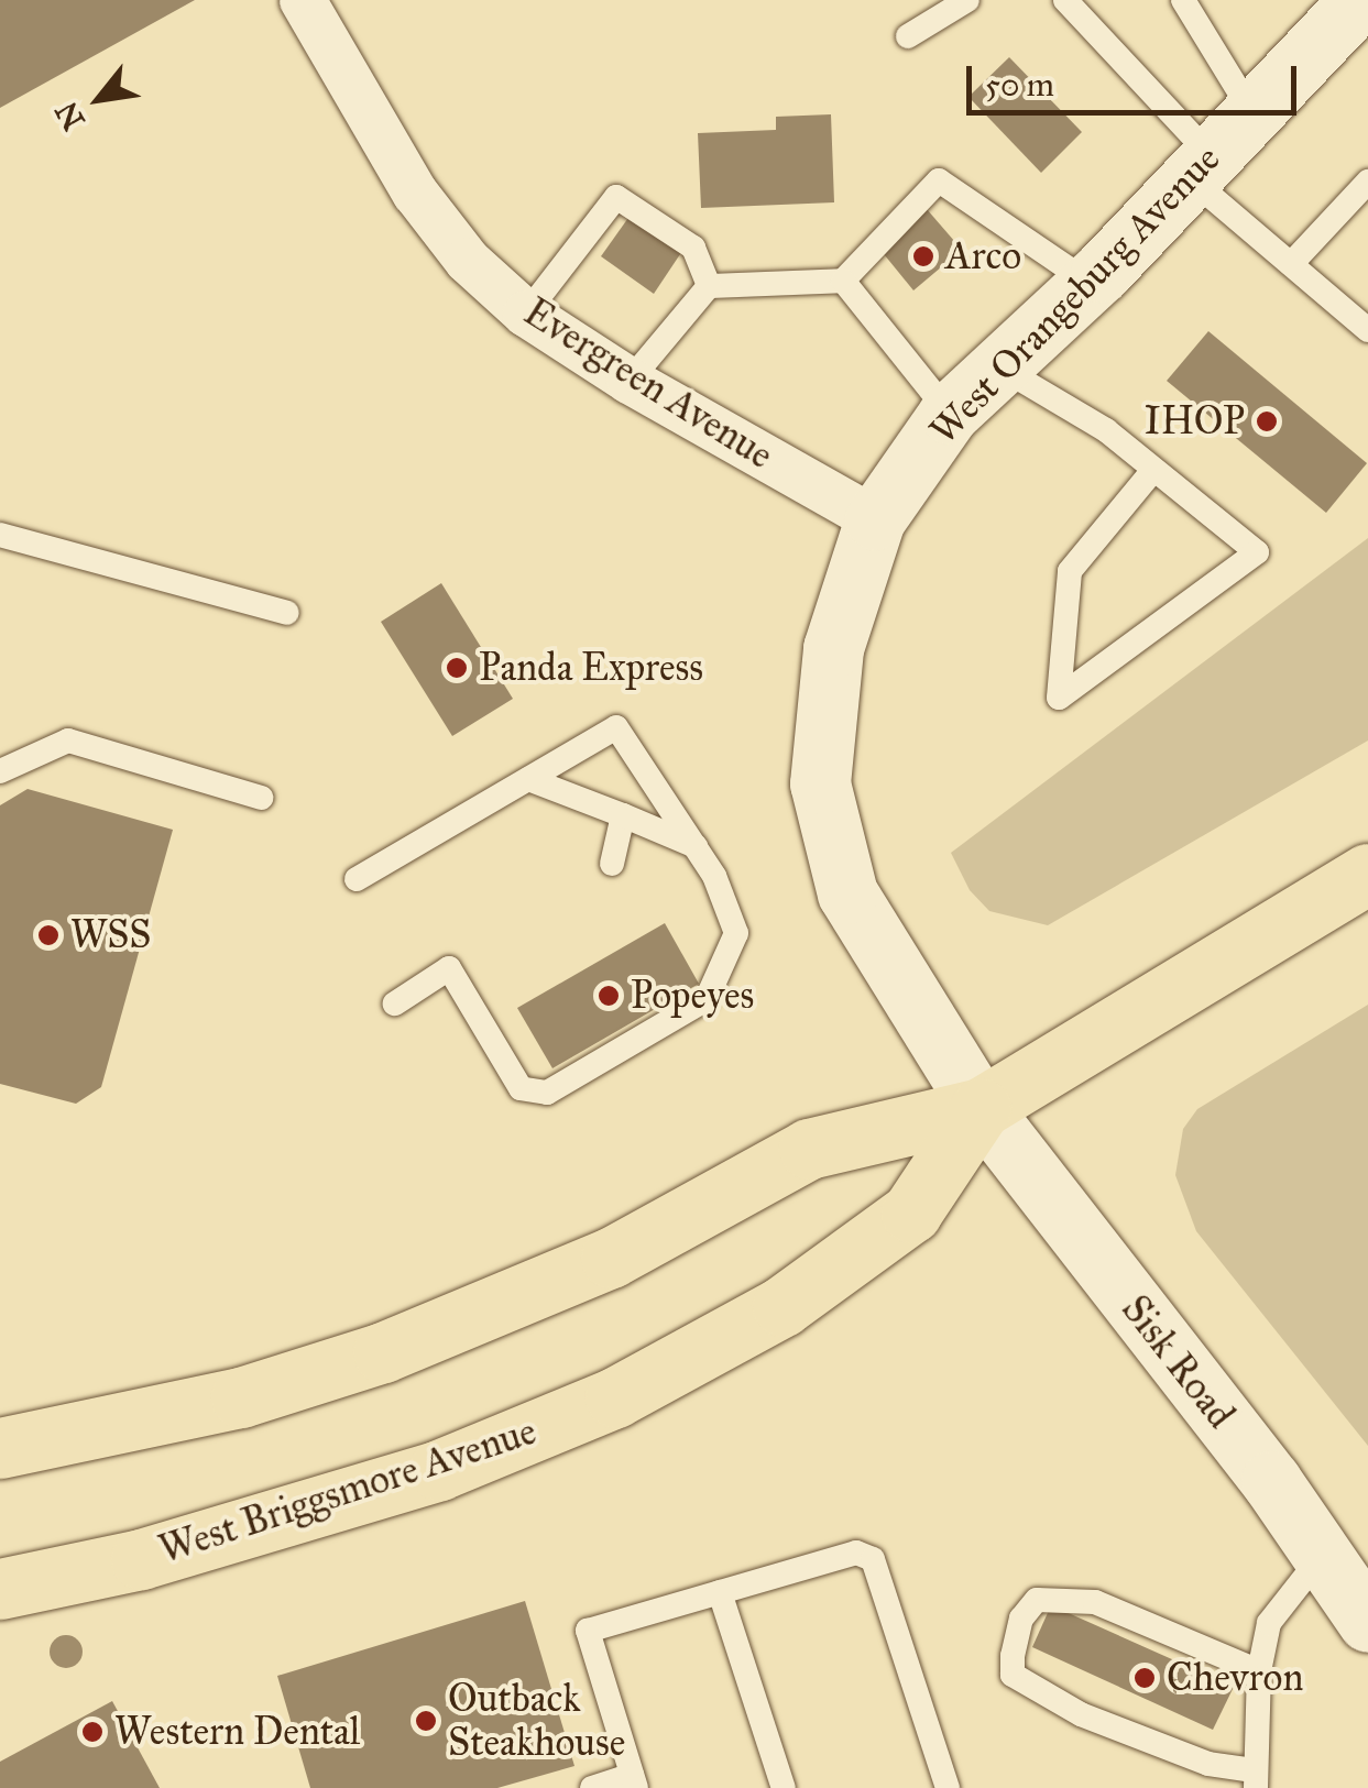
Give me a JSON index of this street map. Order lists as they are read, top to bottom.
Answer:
{
  "streets": {
    "main road": ["West Briggsmore Avenue"],
    "street": ["West Orangeburg Avenue", "Evergreen Avenue", "Sisk Road"]
  },
  "crossings": [
    ["West Orangeburg Avenue", "Evergreen Avenue"],
    ["West Orangeburg Avenue", "Sisk Road"],
    ["West Orangeburg Avenue", "West Briggsmore Avenue"],
    ["Sisk Road", "West Briggsmore Avenue"]
  ],
  "places": [
    "Arco",
    "IHOP",
    "Panda Express",
    "WSS",
    "Popeyes",
    "Chevron",
    "Outback Steakhouse",
    "Western Dental"
  ],
  "scale_bar": "50 m",
  "north": "bottom left"
}
